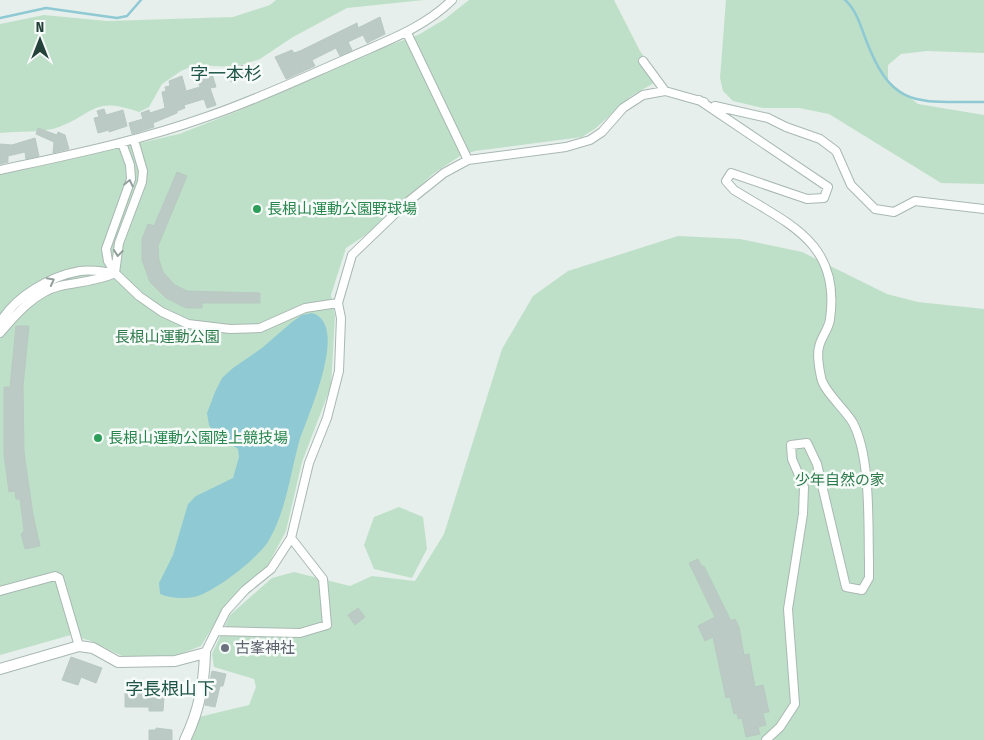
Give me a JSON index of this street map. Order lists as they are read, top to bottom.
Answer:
{
  "districts": ["字一本杉", "字長根山下"],
  "parks": ["長根山運動公園", "少年自然の家"],
  "places": ["長根山運動公園野球場", "長根山運動公園陸上競技場", "古峯神社"],
  "north": "top"
}
